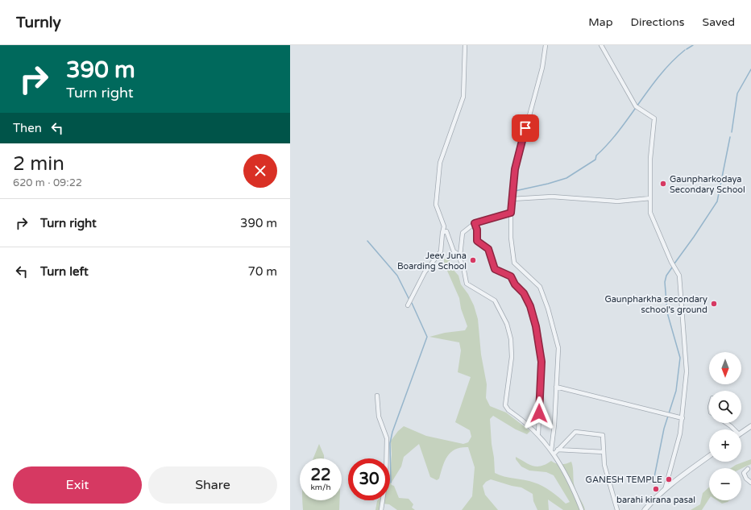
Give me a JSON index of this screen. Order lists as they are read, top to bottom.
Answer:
{
  "places": [
    "Gaunpharkodaya Secondary School",
    "Jeev Juna Boarding School",
    "Gaunpharkha secondary school's ground",
    "GANESH TEMPLE",
    "barahi kirana pasal"
  ],
  "north": "bottom",
  "page": {
    "header": "Turnly",
    "nav": ["Map", "Directions", "Saved"],
    "turn": ["390 m", "Turn right"],
    "then": "Then",
    "heading": ["2 min", "620 m · 09:22"],
    "list": [
      {
        "name": "Turn right",
        "value": "390 m"
      },
      {
        "name": "Turn left",
        "value": "70 m"
      }
    ],
    "map_buttons": ["+", "−"],
    "speed": "22 km/h",
    "limit": "30",
    "buttons": ["Exit", "Share"]
  }
}
